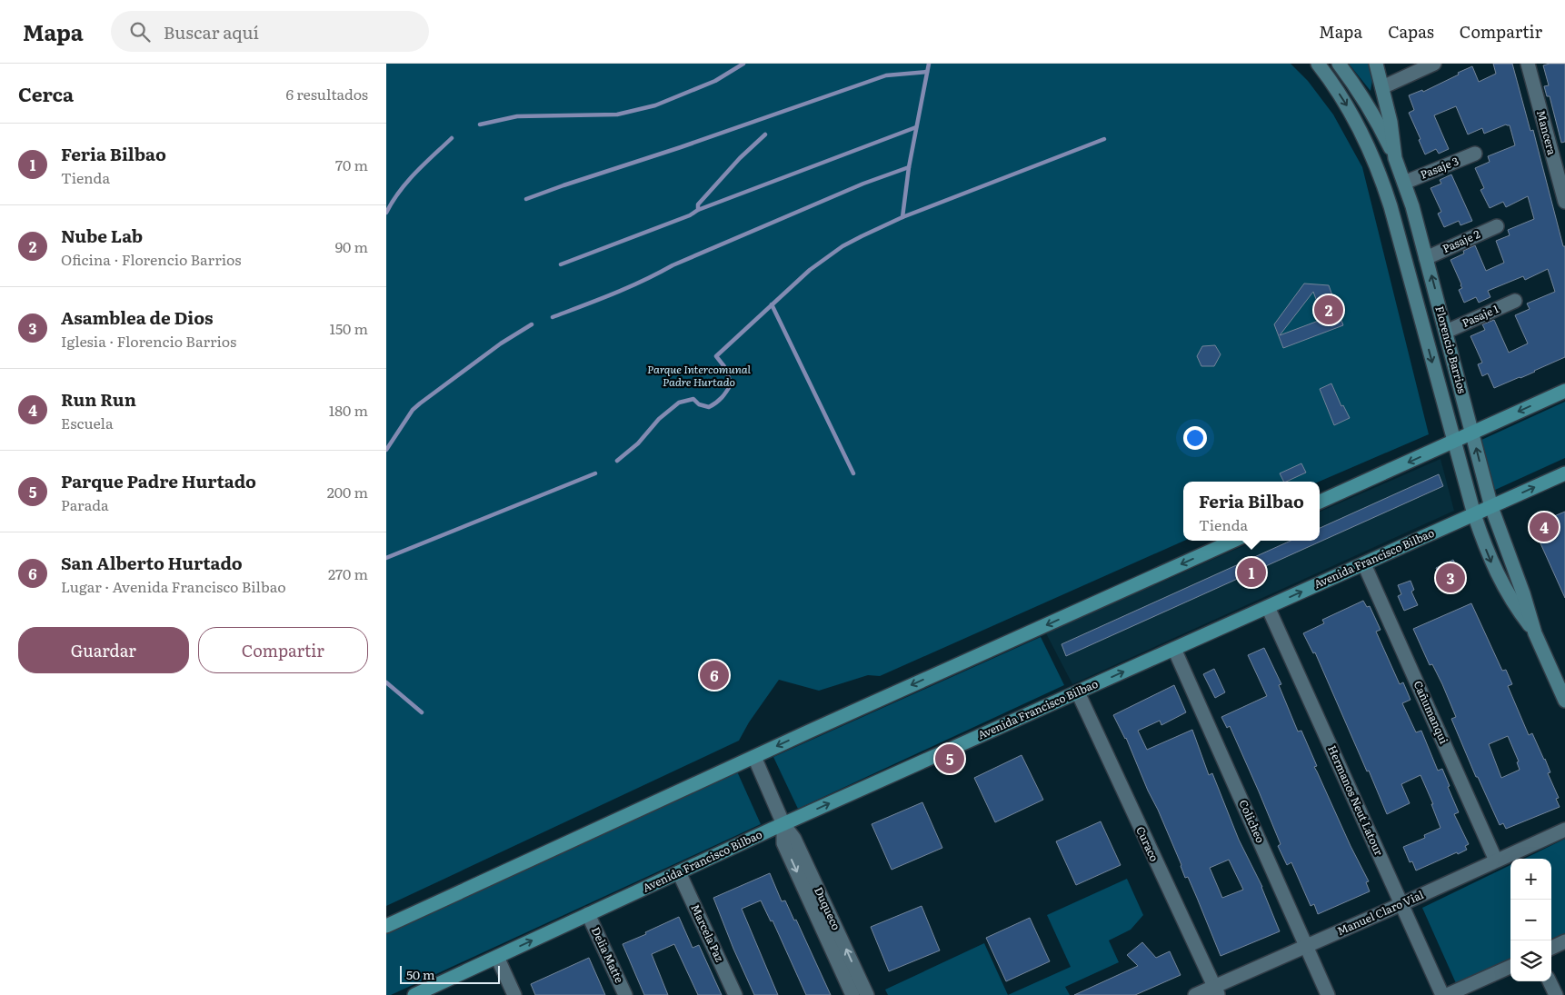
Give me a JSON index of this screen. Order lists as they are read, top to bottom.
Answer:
{
  "streets": {
    "main road": ["Florencio Barrios", "Avenida Francisco Bilbao"],
    "street": [
      "Mancera",
      "Pasaje 3",
      "Pasaje 2",
      "Pasaje 1",
      "Cañumanqui",
      "Hermanos Neut Latour",
      "Colicheo",
      "Curaco",
      "Duqueco",
      "Manuel Claro Vial",
      "Marcela Paz",
      "Delia Matte"
    ]
  },
  "crossings": [
    ["Pasaje 3", "Florencio Barrios"],
    ["Pasaje 2", "Florencio Barrios"],
    ["Pasaje 1", "Florencio Barrios"],
    ["Florencio Barrios", "Avenida Francisco Bilbao"],
    ["Avenida Francisco Bilbao", "Cañumanqui"],
    ["Avenida Francisco Bilbao", "Hermanos Neut Latour"],
    ["Avenida Francisco Bilbao", "Colicheo"],
    ["Avenida Francisco Bilbao", "Curaco"],
    ["Avenida Francisco Bilbao", "Duqueco"],
    ["Avenida Francisco Bilbao", "Marcela Paz"],
    ["Avenida Francisco Bilbao", "Delia Matte"],
    ["Cañumanqui", "Manuel Claro Vial"],
    ["Hermanos Neut Latour", "Manuel Claro Vial"],
    ["Colicheo", "Manuel Claro Vial"],
    ["Curaco", "Manuel Claro Vial"]
  ],
  "parks": ["Parque Intercomunal Padre Hurtado"],
  "scale_bar": "50 m",
  "page": {
    "header": "Mapa",
    "search": "Buscar aquí",
    "nav": ["Mapa", "Capas", "Compartir"],
    "heading": ["Cerca", "6 resultados"],
    "list": [
      {
        "mark": "1",
        "name": "Feria Bilbao",
        "note": "Tienda",
        "value": "70 m"
      },
      {
        "mark": "2",
        "name": "Nube Lab",
        "note": "Oficina · Florencio Barrios",
        "value": "90 m"
      },
      {
        "mark": "3",
        "name": "Asamblea de Dios",
        "note": "Iglesia · Florencio Barrios",
        "value": "150 m"
      },
      {
        "mark": "4",
        "name": "Run Run",
        "note": "Escuela",
        "value": "180 m"
      },
      {
        "mark": "5",
        "name": "Parque Padre Hurtado",
        "note": "Parada",
        "value": "200 m"
      },
      {
        "mark": "6",
        "name": "San Alberto Hurtado",
        "note": "Lugar · Avenida Francisco Bilbao",
        "value": "270 m"
      }
    ],
    "pins": [
      "2",
      "4",
      "1",
      "3",
      "6",
      "5"
    ],
    "popup": ["Feria Bilbao", "Tienda"],
    "buttons": ["Guardar", "Compartir"],
    "map_buttons": ["+", "−"],
    "scale": "50 m"
  }
}
